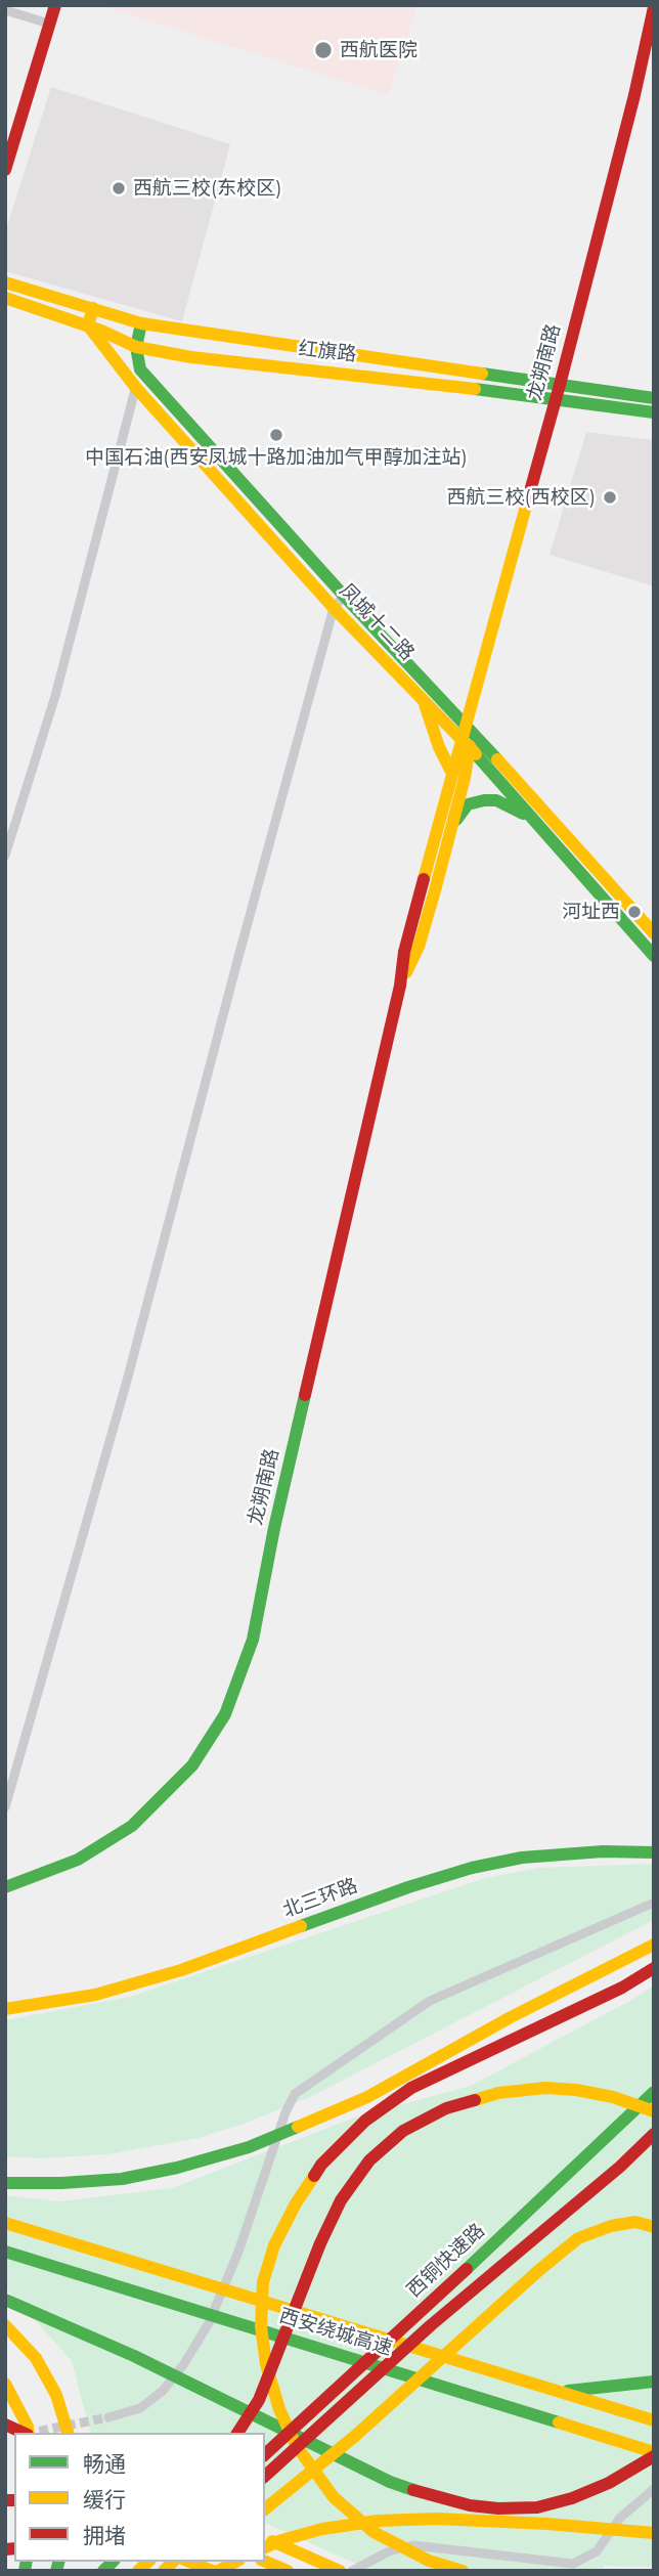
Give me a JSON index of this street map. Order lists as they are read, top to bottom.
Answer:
{
  "streets": {
    "main road": [
      "红旗路",
      "龙朔南路",
      "凤城十二路",
      "北三环路",
      "西铜快速路",
      "西安绕城高速"
    ]
  },
  "crossings": [
    ["红旗路", "龙朔南路"],
    ["红旗路", "凤城十二路"],
    ["龙朔南路", "凤城十二路"]
  ],
  "places": [
    "西航医院",
    "西航三校(东校区)",
    "中国石油(西安凤城十路加油加气甲醇加注站)",
    "西航三校(西校区)",
    "河址西"
  ],
  "legend": ["畅通", "缓行", "拥堵"]
}
